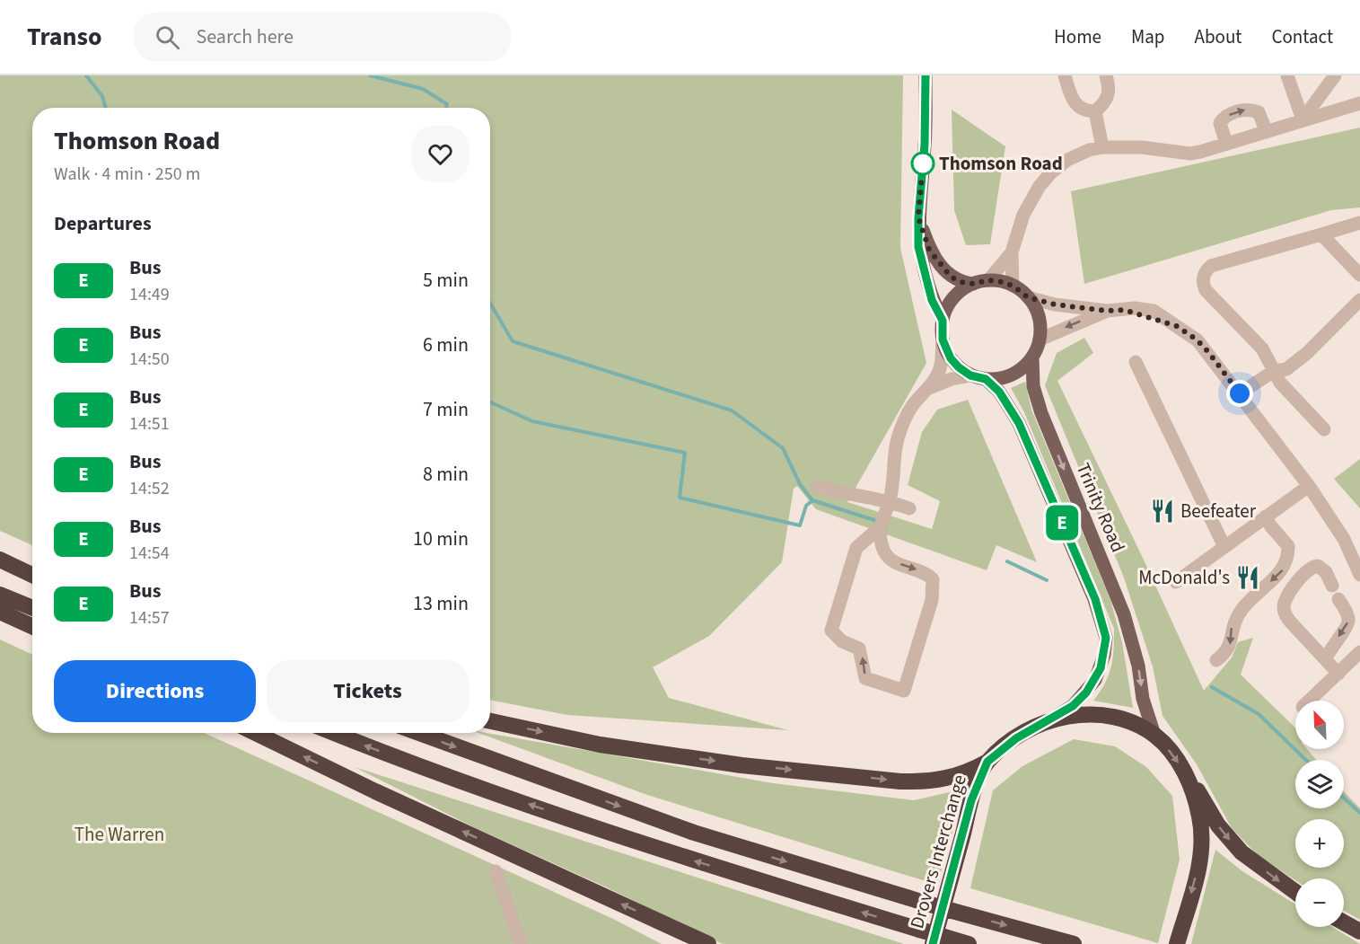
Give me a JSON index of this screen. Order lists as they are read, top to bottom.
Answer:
{
  "streets": {
    "highway": ["Drovers Interchange"],
    "main road": ["Trinity Road"]
  },
  "crossings": [
    ["Trinity Road", "Drovers Interchange"]
  ],
  "one_way": ["Trinity Road", "Drovers Interchange"],
  "parks": ["The Warren"],
  "places": {
    "other": ["Thomson Road"],
    "restaurant": ["Beefeater", "McDonald's"]
  },
  "lines": ["bus line E"],
  "north": "top left",
  "page": {
    "header": "Transo",
    "search": "Search here",
    "nav": [
      "Home",
      "Map",
      "About",
      "Contact"
    ],
    "on_map": "E",
    "heading": [
      ["Thomson Road", "Walk · 4 min · 250 m"],
      "Departures"
    ],
    "list": [
      {
        "mark": "E",
        "name": "Bus",
        "note": "14:49",
        "value": "5 min"
      },
      {
        "mark": "E",
        "name": "Bus",
        "note": "14:50",
        "value": "6 min"
      },
      {
        "mark": "E",
        "name": "Bus",
        "note": "14:51",
        "value": "7 min"
      },
      {
        "mark": "E",
        "name": "Bus",
        "note": "14:52",
        "value": "8 min"
      },
      {
        "mark": "E",
        "name": "Bus",
        "note": "14:54",
        "value": "10 min"
      },
      {
        "mark": "E",
        "name": "Bus",
        "note": "14:57",
        "value": "13 min"
      }
    ],
    "buttons": ["Directions", "Tickets"],
    "map_buttons": ["+", "−"]
  }
}
